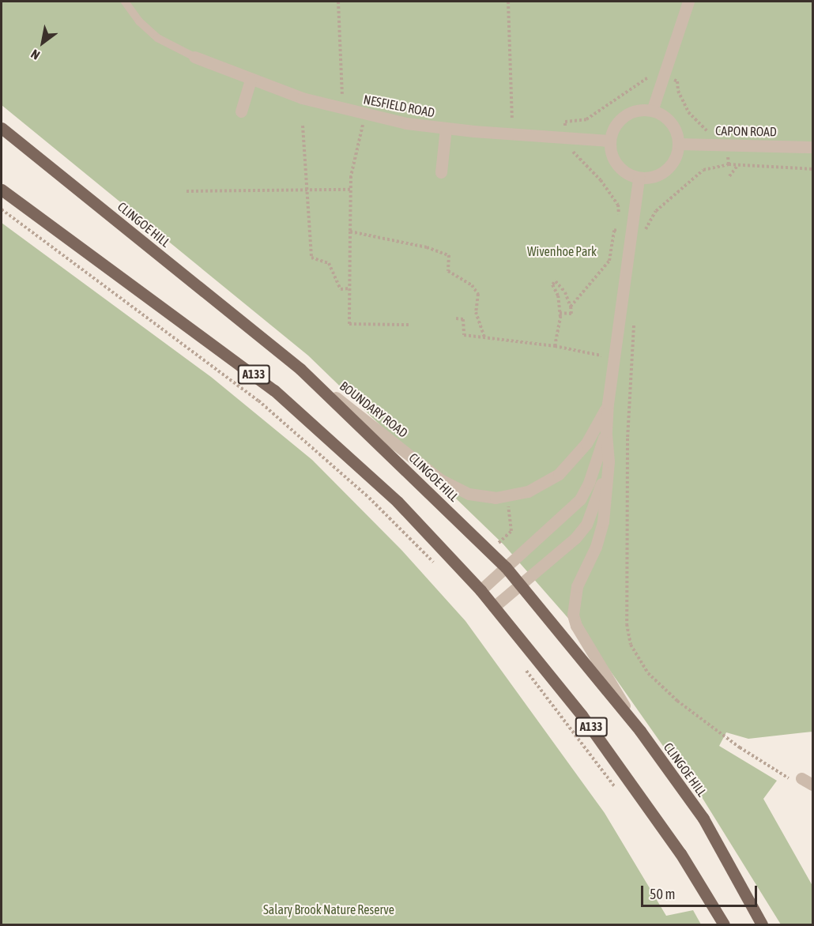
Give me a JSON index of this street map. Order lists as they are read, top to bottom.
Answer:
{
  "streets": {
    "main road": ["CLINGOE HILL", "A133"],
    "street": ["NESFIELD ROAD", "CAPON ROAD", "BOUNDARY ROAD"]
  },
  "crossings": [
    ["NESFIELD ROAD", "CAPON ROAD"],
    ["NESFIELD ROAD", "BOUNDARY ROAD"],
    ["CAPON ROAD", "BOUNDARY ROAD"],
    ["CLINGOE HILL", "BOUNDARY ROAD"],
    ["A133", "BOUNDARY ROAD"]
  ],
  "parks": ["Wivenhoe Park", "Salary Brook Nature Reserve"],
  "scale_bar": "50 m",
  "north": "bottom left"
}
